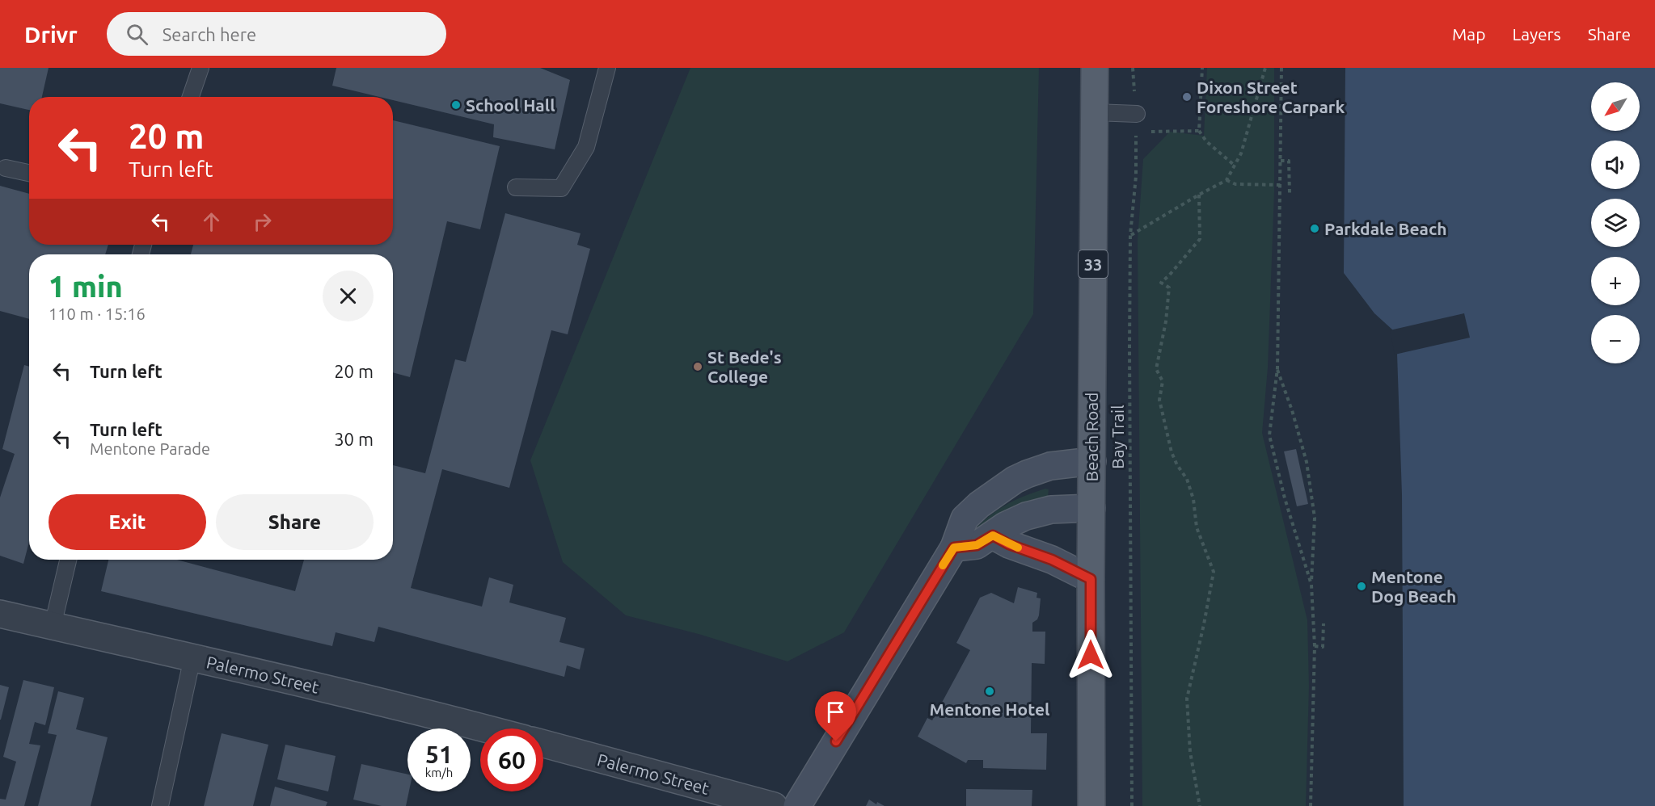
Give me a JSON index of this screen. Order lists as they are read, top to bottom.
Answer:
{
  "streets": {
    "main road": ["33", "Beach Road"],
    "street": ["Palermo Street"],
    "path": ["Bay Trail"]
  },
  "places": [
    "Dixon Street Foreshore Carpark",
    "School Hall",
    "Parkdale Beach",
    "St Bede's College",
    "Mentone Dog Beach",
    "Mentone Hotel"
  ],
  "north": "bottom left",
  "page": {
    "header": "Drivr",
    "search": "Search here",
    "nav": ["Map", "Layers", "Share"],
    "map_buttons": ["+", "−"],
    "turn": ["20 m", "Turn left"],
    "heading": ["1 min", "110 m · 15:16"],
    "list": [
      {
        "name": "Turn left",
        "value": "20 m"
      },
      {
        "name": "Turn left",
        "note": "Mentone Parade",
        "value": "30 m"
      }
    ],
    "buttons": ["Exit", "Share"],
    "speed": "51 km/h",
    "limit": "60"
  }
}
